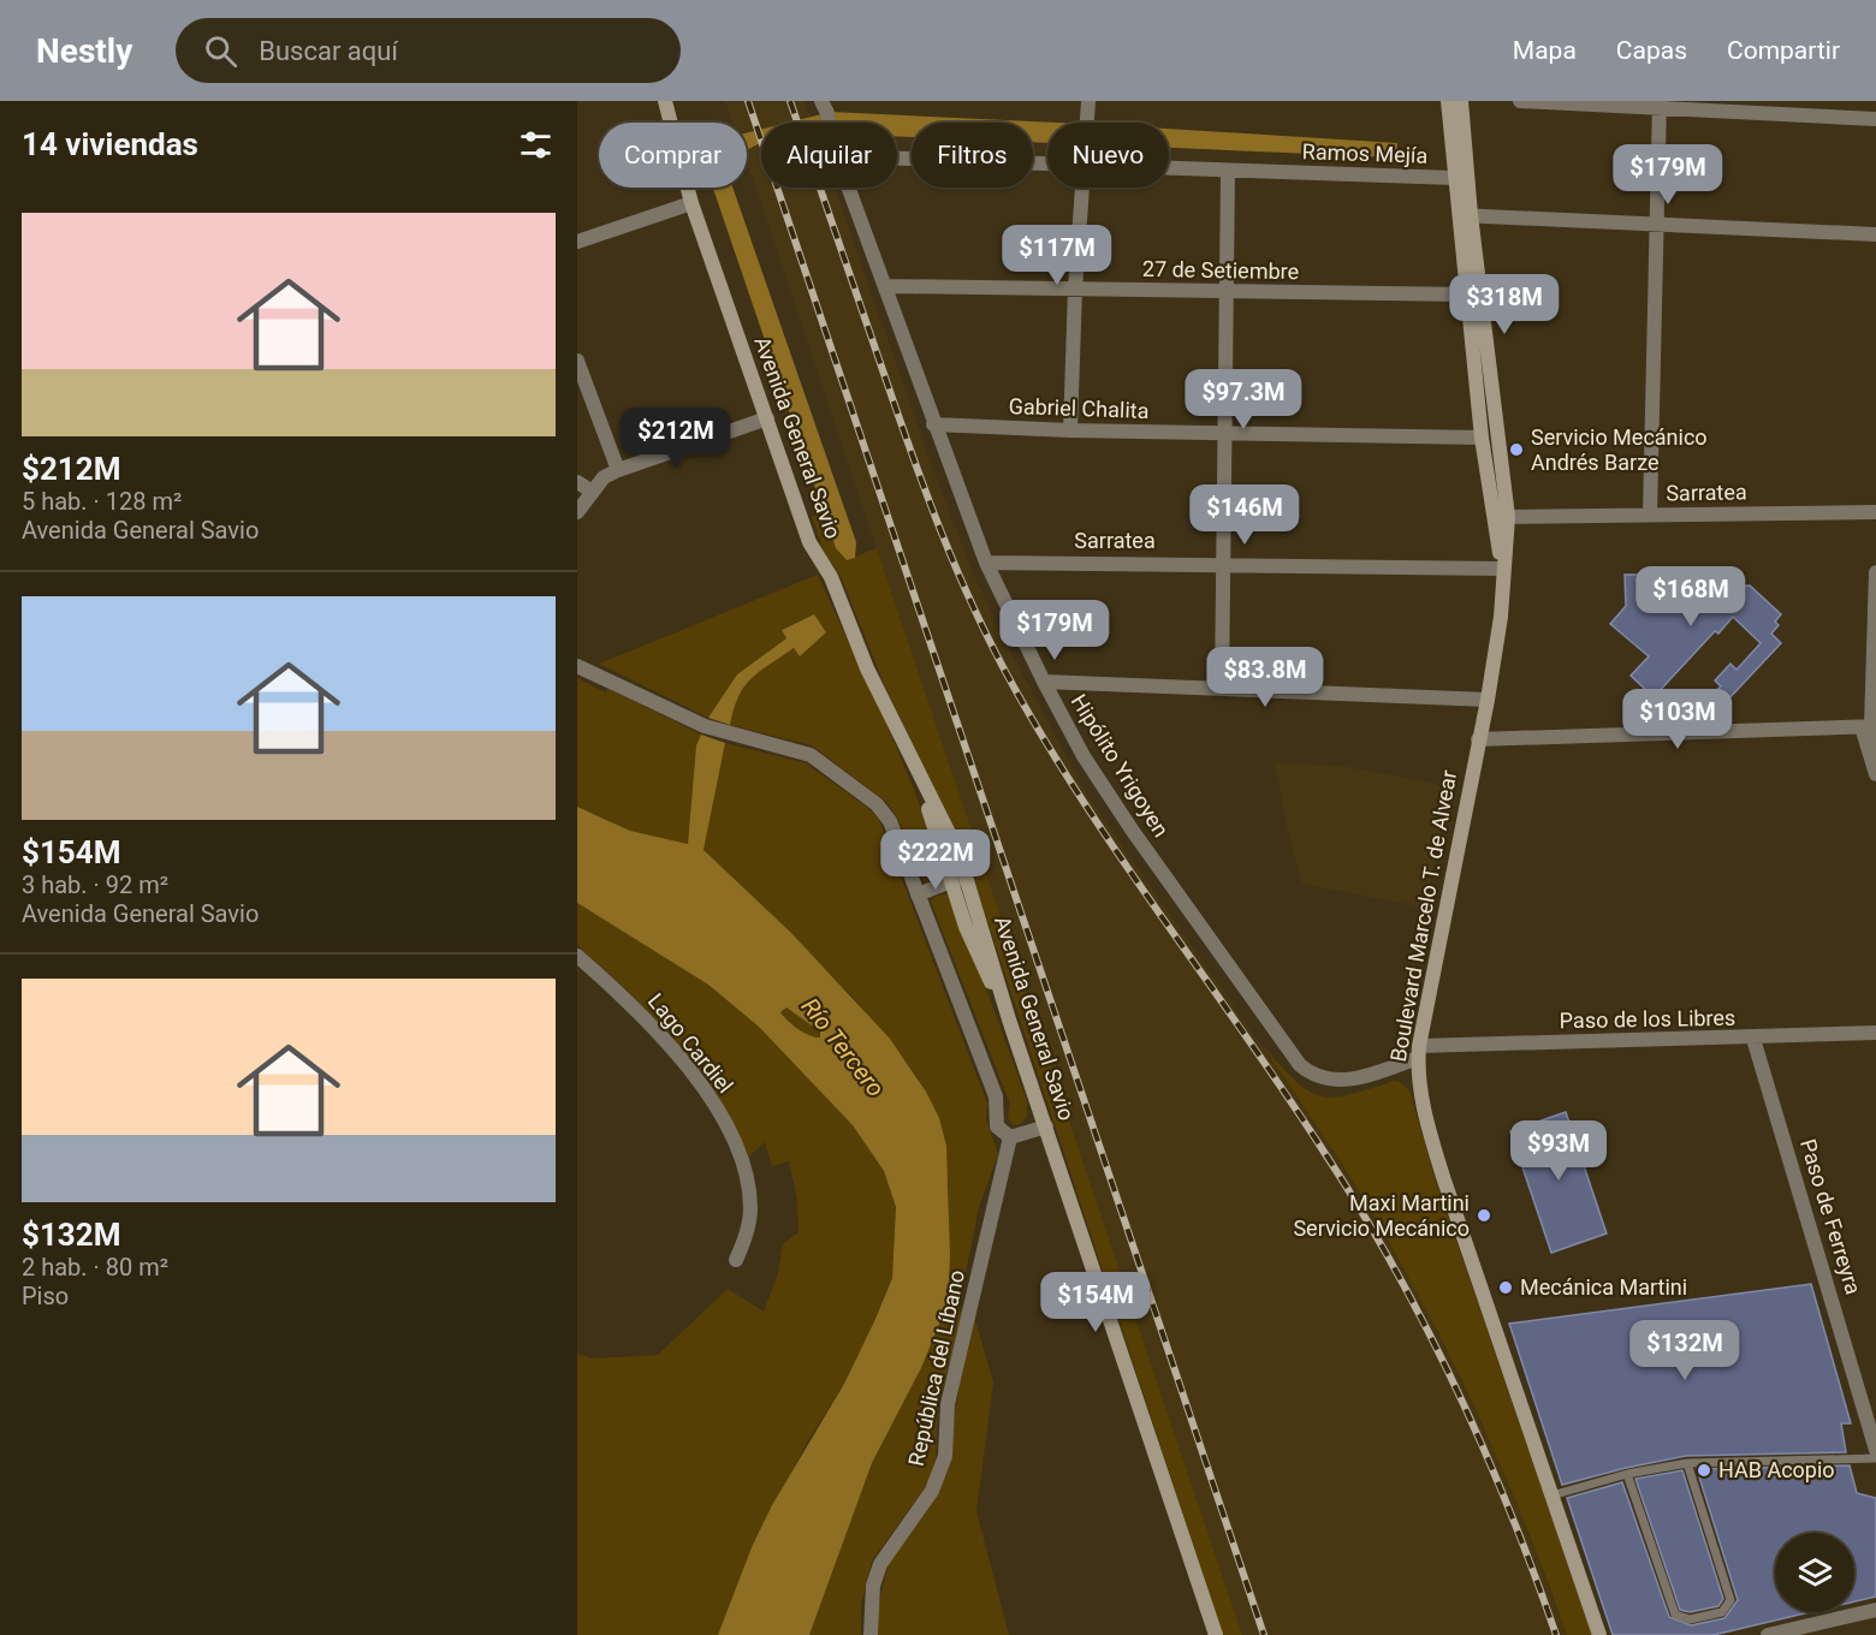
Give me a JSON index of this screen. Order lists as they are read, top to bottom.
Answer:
{
  "streets": {
    "main road": ["Avenida General Savio", "Boulevard Marcelo T. de Alvear"],
    "street": [
      "Ramos Mejía",
      "27 de Setiembre",
      "Gabriel Chalita",
      "Sarratea",
      "Hipólito Yrigoyen",
      "Paso de los Libres",
      "Lago Cardiel",
      "Paso de Ferreyra",
      "República del Líbano"
    ]
  },
  "crossings": [
    ["Ramos Mejía", "Boulevard Marcelo T. de Alvear"],
    ["27 de Setiembre", "Hipólito Yrigoyen"],
    ["27 de Setiembre", "Boulevard Marcelo T. de Alvear"],
    ["Gabriel Chalita", "Hipólito Yrigoyen"],
    ["Gabriel Chalita", "Boulevard Marcelo T. de Alvear"],
    ["Sarratea", "Hipólito Yrigoyen"],
    ["Sarratea", "Boulevard Marcelo T. de Alvear"],
    ["Hipólito Yrigoyen", "Boulevard Marcelo T. de Alvear"],
    ["Hipólito Yrigoyen", "Paso de los Libres"],
    ["Boulevard Marcelo T. de Alvear", "Paso de los Libres"],
    ["Paso de los Libres", "Paso de Ferreyra"]
  ],
  "water": ["Río Tercero"],
  "places": [
    "Servicio Mecánico Andrés Barze",
    "Maxi Martini Servicio Mecánico",
    "Mecánica Martini",
    "HAB Acopio"
  ],
  "page": {
    "header": "Nestly",
    "search": "Buscar aquí",
    "nav": ["Mapa", "Capas", "Compartir"],
    "heading": "14 viviendas",
    "chip": [
      "Comprar",
      "Alquilar",
      "Filtros",
      "Nuevo"
    ],
    "price": [
      "$179M",
      "$117M",
      "$318M",
      "$97.3M",
      "$212M",
      "$146M",
      "$168M",
      "$179M",
      "$83.8M",
      "$103M",
      "$222M",
      "$93M",
      "$154M",
      "$132M"
    ],
    "list": [
      {
        "name": "$212M",
        "note": "5 hab. · 128 m² · Avenida General Savio"
      },
      {
        "name": "$154M",
        "note": "3 hab. · 92 m² · Avenida General Savio"
      },
      {
        "name": "$132M",
        "note": "2 hab. · 80 m² · Piso"
      }
    ]
  }
}
